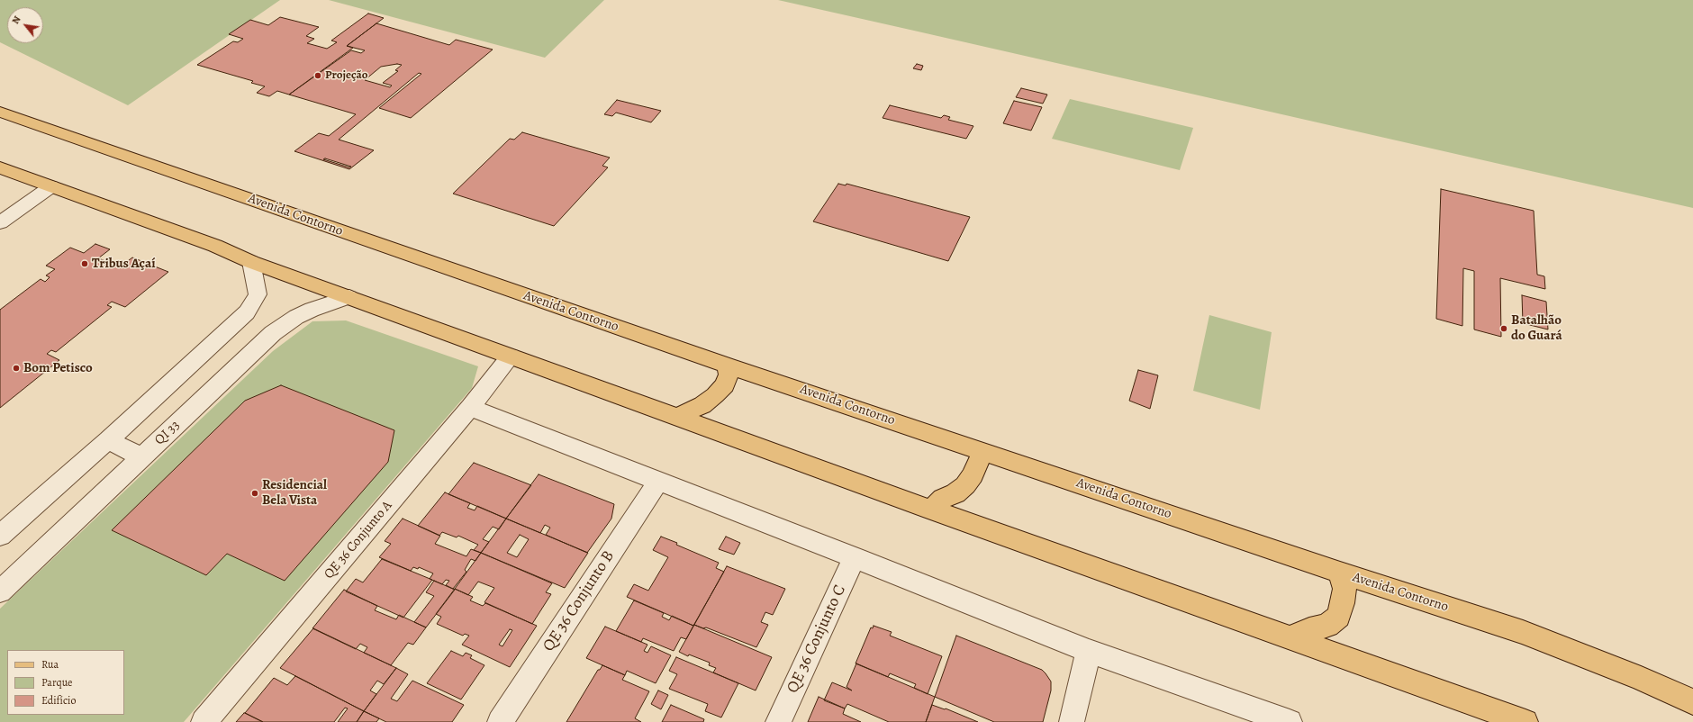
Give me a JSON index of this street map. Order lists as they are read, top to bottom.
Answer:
{
  "streets": {
    "main road": ["Avenida Contorno"],
    "street": [
      "QI 33",
      "QE 36 Conjunto A",
      "QE 36 Conjunto B",
      "QE 36 Conjunto C"
    ]
  },
  "places": [
    "Projeção",
    "Tribus Açaí",
    "Batalhão do Guará",
    "Bom Petisco",
    "Residencial Bela Vista"
  ],
  "legend": ["Rua", "Parque", "Edifício"],
  "north": "top left"
}
